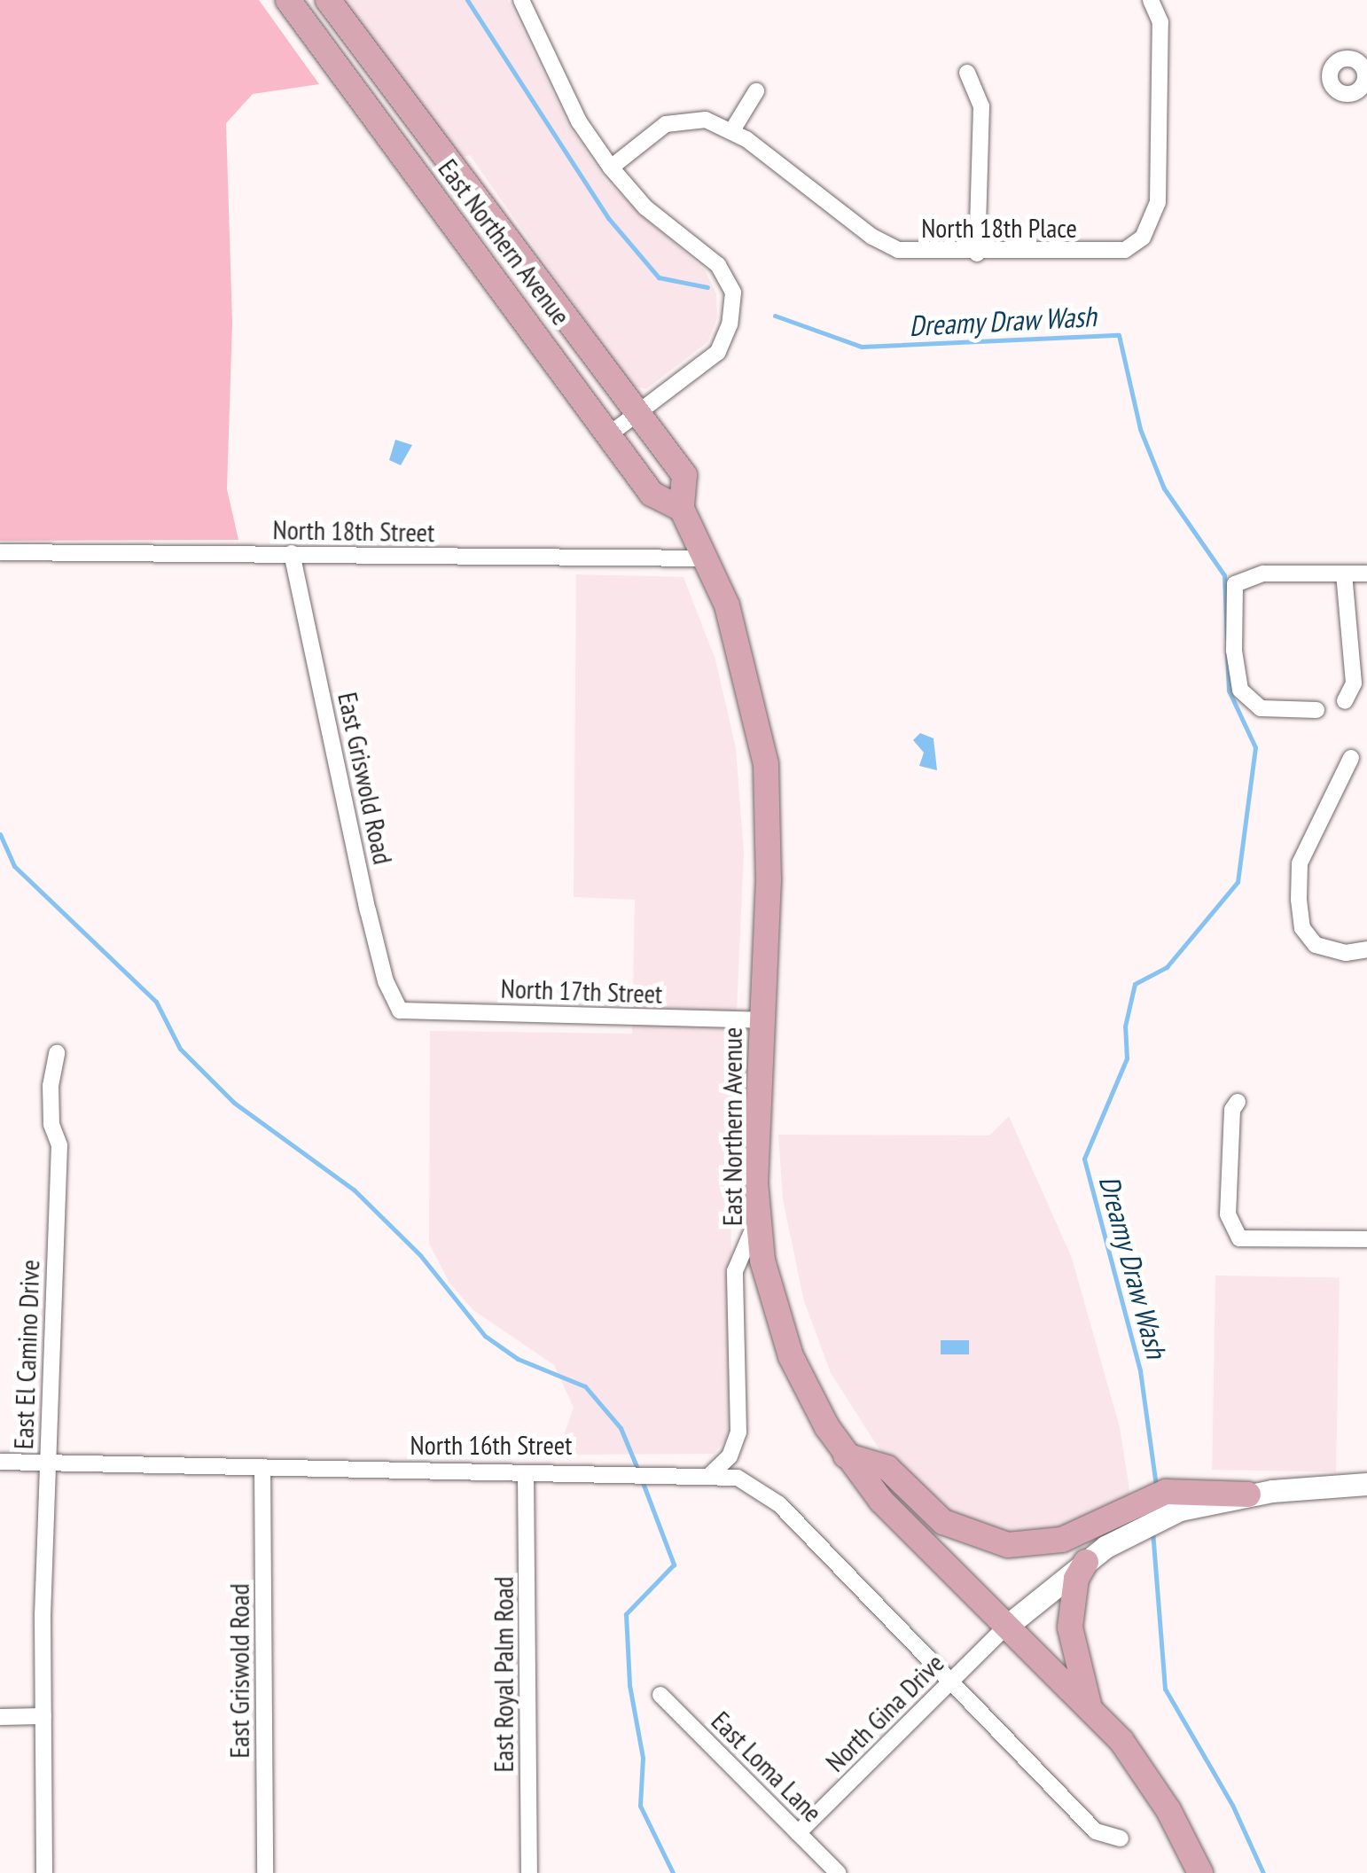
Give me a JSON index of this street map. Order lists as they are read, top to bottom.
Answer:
{
  "streets": {
    "main road": ["East Northern Avenue"],
    "street": [
      "North 18th Place",
      "North 18th Street",
      "East Griswold Road",
      "North 17th Street",
      "East El Camino Drive",
      "North 16th Street",
      "East Royal Palm Road",
      "North Gina Drive",
      "East Loma Lane"
    ]
  },
  "crossings": [
    ["East Northern Avenue", "North 18th Street"],
    ["East Northern Avenue", "North 17th Street"],
    ["East Northern Avenue", "North Gina Drive"],
    ["North 18th Street", "East Griswold Road"],
    ["East Griswold Road", "North 17th Street"],
    ["East Griswold Road", "North 16th Street"],
    ["East El Camino Drive", "North 16th Street"],
    ["North 16th Street", "East Royal Palm Road"],
    ["North Gina Drive", "East Loma Lane"]
  ],
  "water": ["Dreamy Draw Wash"]
}
